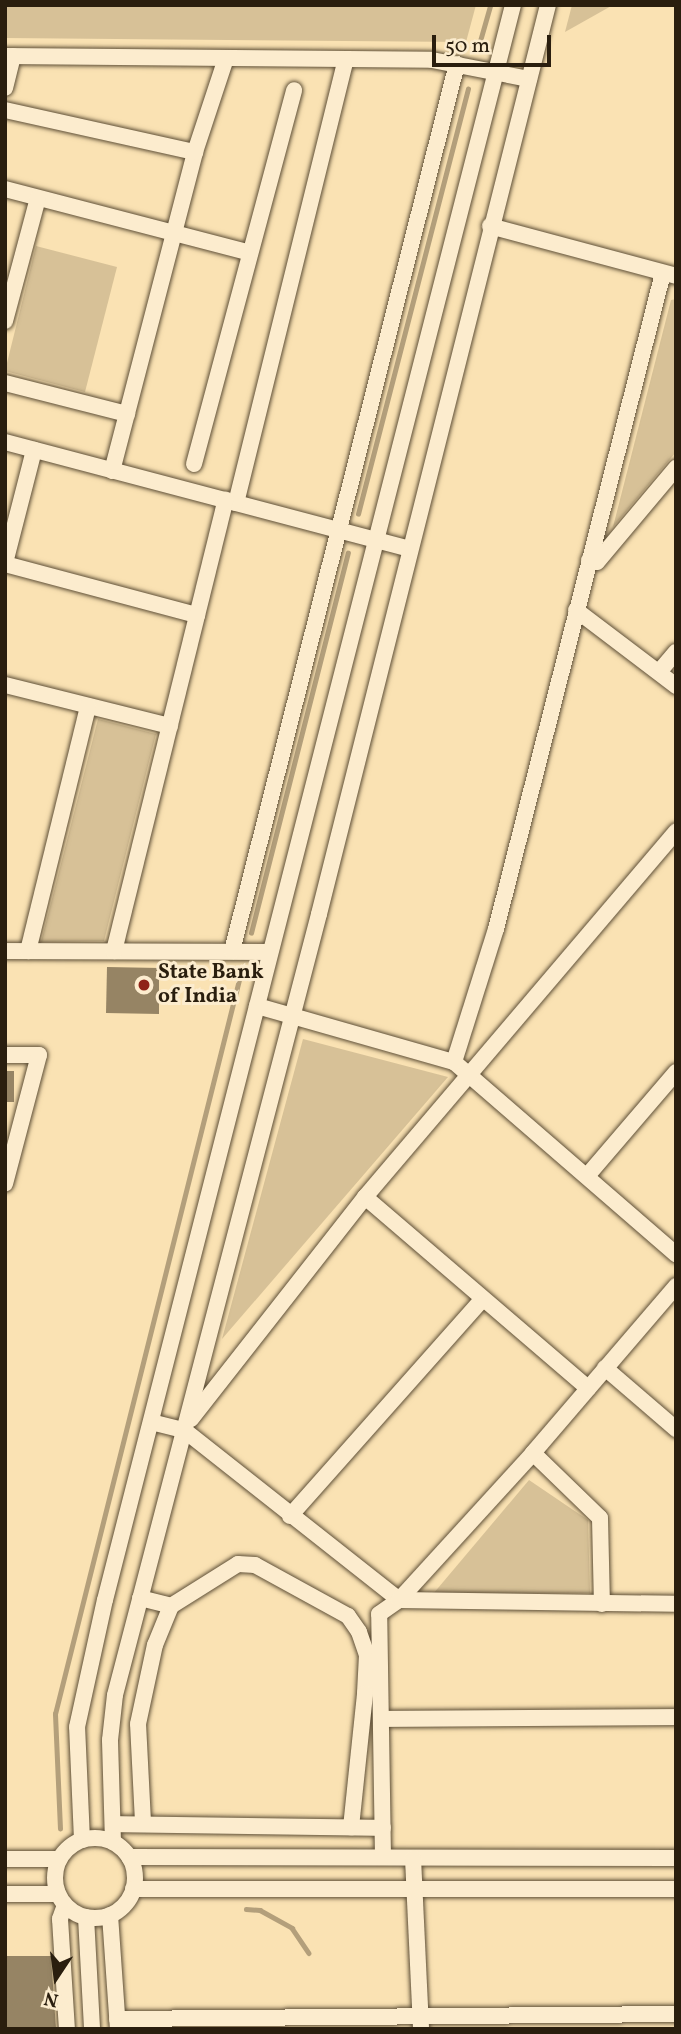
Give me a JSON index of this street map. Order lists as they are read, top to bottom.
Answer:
{
  "places": ["State Bank of India"],
  "scale_bar": "50 m",
  "north": "bottom"
}
